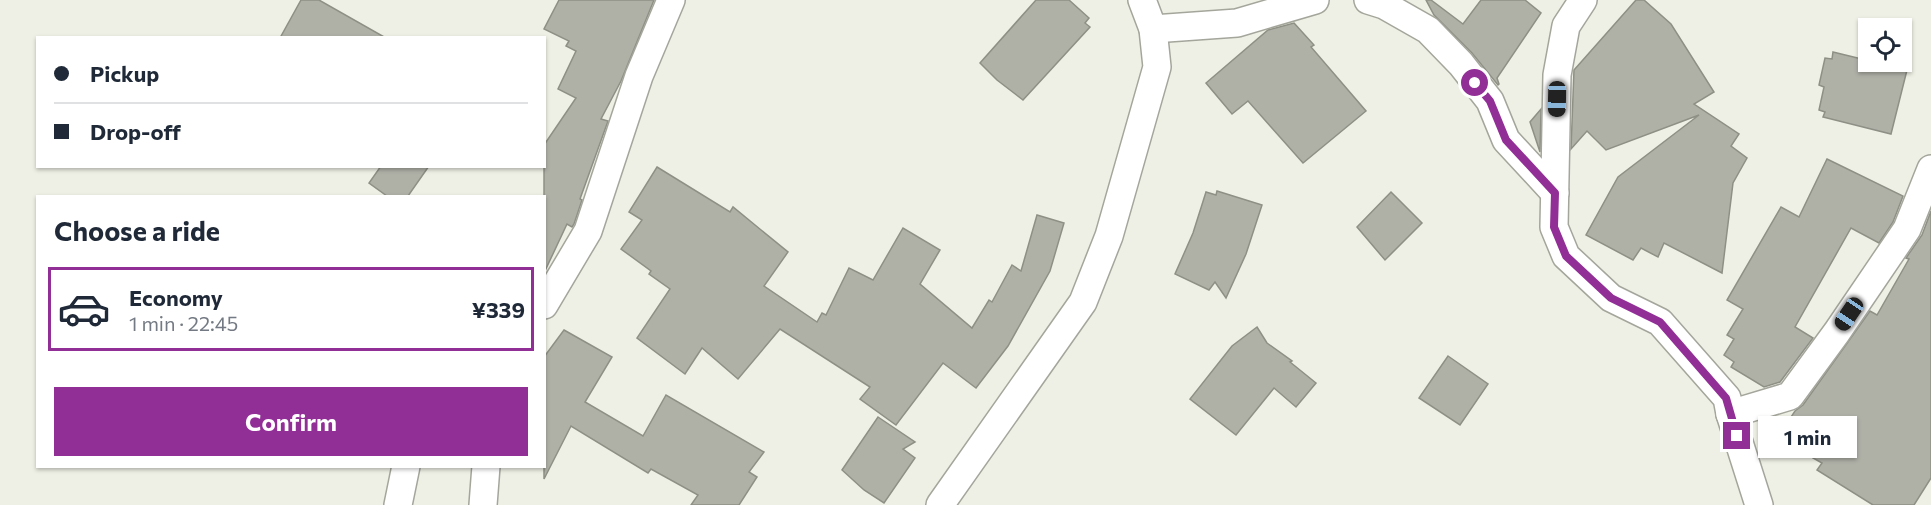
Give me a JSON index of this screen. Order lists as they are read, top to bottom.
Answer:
{
  "page": {
    "banner": ["Pickup", "Drop-off"],
    "heading": "Choose a ride",
    "list": [
      {
        "name": "Economy",
        "note": "1 min · 22:45",
        "value": "¥339"
      }
    ],
    "buttons": "Confirm",
    "bubble": "1 min"
  }
}
